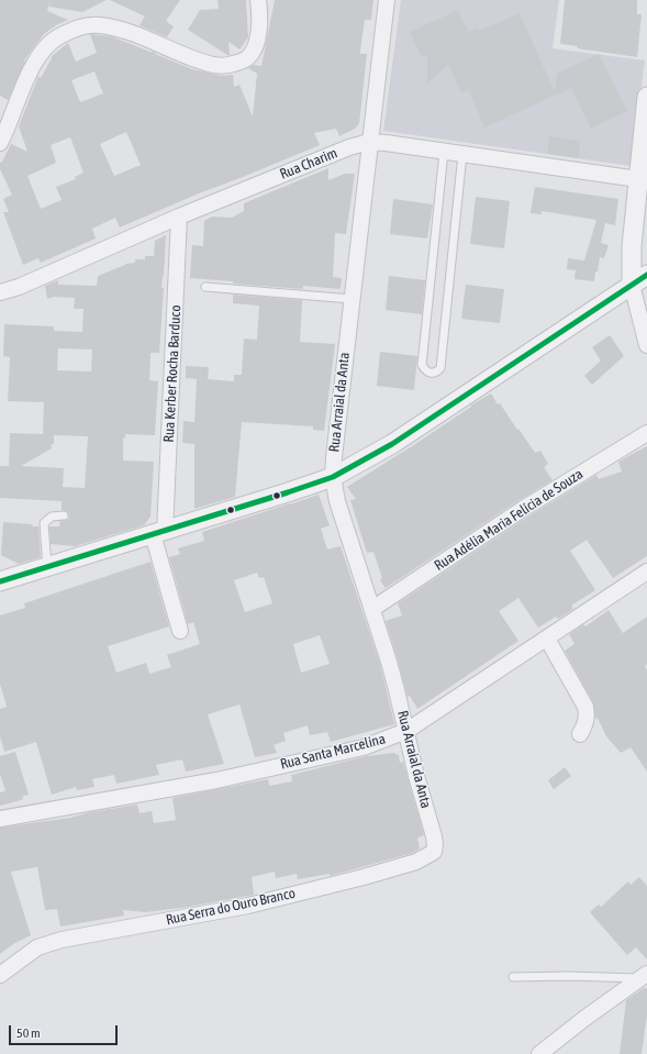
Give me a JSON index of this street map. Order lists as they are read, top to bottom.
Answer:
{
  "streets": {
    "street": [
      "Rua Charim",
      "Rua Kerber Rocha Barduco",
      "Rua Arraial da Anta",
      "Rua Adélia Maria Felícia de Souza",
      "Rua Santa Marcelina",
      "Rua Serra do Ouro Branco"
    ]
  },
  "crossings": [
    ["Rua Charim", "Rua Kerber Rocha Barduco"],
    ["Rua Charim", "Rua Arraial da Anta"],
    ["Rua Arraial da Anta", "Rua Adélia Maria Felícia de Souza"],
    ["Rua Arraial da Anta", "Rua Santa Marcelina"],
    ["Rua Arraial da Anta", "Rua Serra do Ouro Branco"]
  ],
  "scale_bar": "50 m"
}
